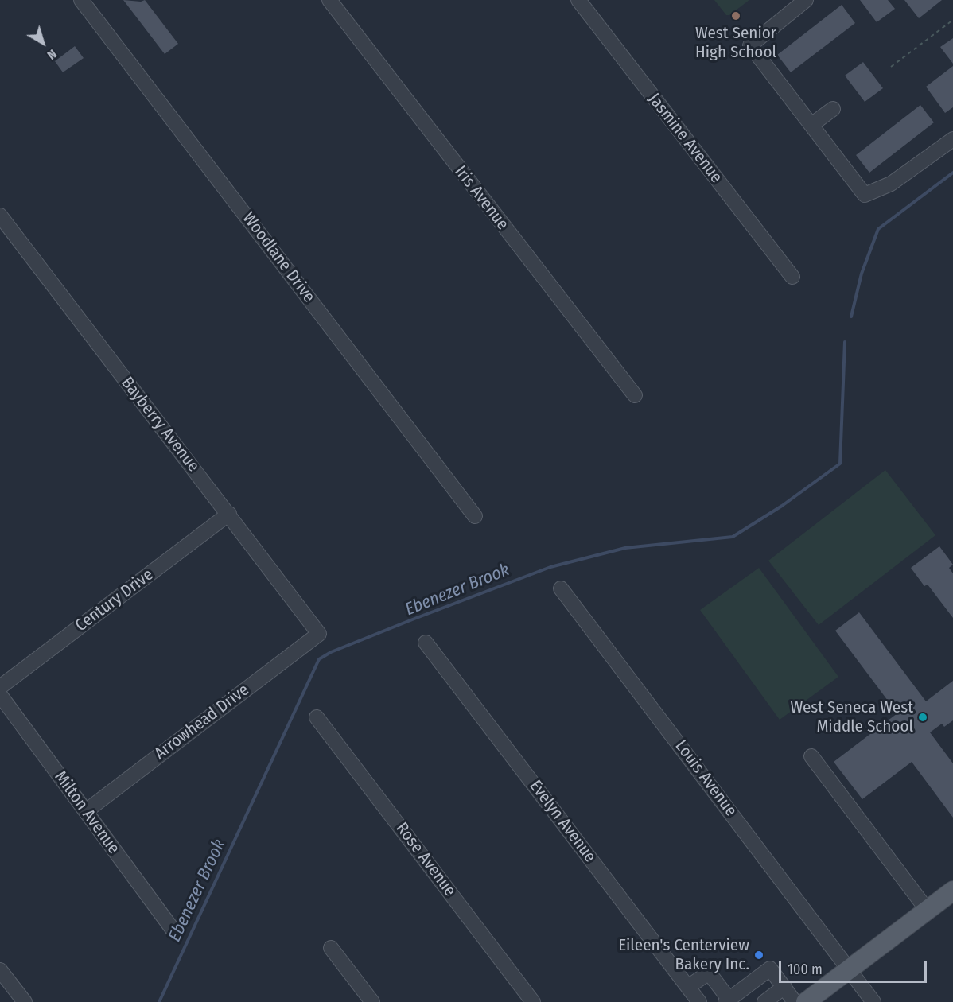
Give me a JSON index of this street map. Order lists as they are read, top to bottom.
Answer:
{
  "streets": {
    "street": [
      "Jasmine Avenue",
      "Iris Avenue",
      "Woodlane Drive",
      "Bayberry Avenue",
      "Century Drive",
      "Arrowhead Drive",
      "Louis Avenue",
      "Milton Avenue",
      "Evelyn Avenue",
      "Rose Avenue"
    ]
  },
  "crossings": [
    ["Bayberry Avenue", "Century Drive"],
    ["Bayberry Avenue", "Arrowhead Drive"],
    ["Arrowhead Drive", "Milton Avenue"]
  ],
  "water": ["Ebenezer Brook"],
  "places": ["West Senior High School", "West Seneca West Middle School", "Eileen's Centerview Bakery Inc."],
  "scale_bar": "100 m",
  "north": "bottom right"
}
